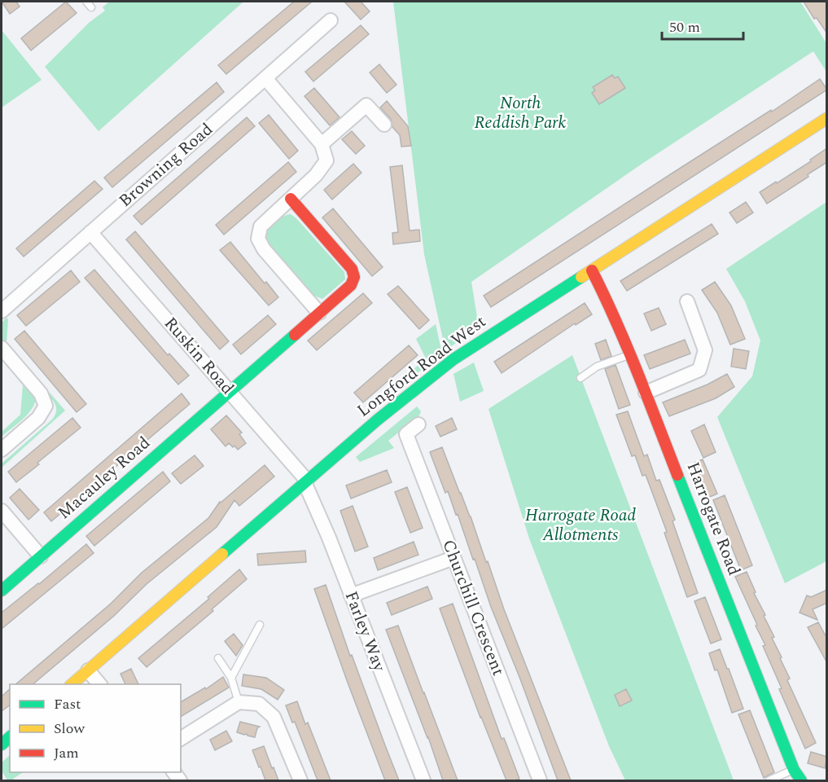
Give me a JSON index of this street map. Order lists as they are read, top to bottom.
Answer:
{
  "streets": {
    "street": [
      "Browning Road",
      "Ruskin Road",
      "Longford Road West",
      "Macauley Road",
      "Harrogate Road",
      "Churchill Crescent",
      "Farley Way"
    ]
  },
  "crossings": [
    ["Browning Road", "Ruskin Road"],
    ["Ruskin Road", "Longford Road West"],
    ["Ruskin Road", "Macauley Road"],
    ["Ruskin Road", "Farley Way"],
    ["Longford Road West", "Harrogate Road"],
    ["Longford Road West", "Farley Way"]
  ],
  "parks": ["North Reddish Park", "Harrogate Road Allotments"],
  "legend": ["Fast", "Slow", "Jam"],
  "scale_bar": "50 m"
}
